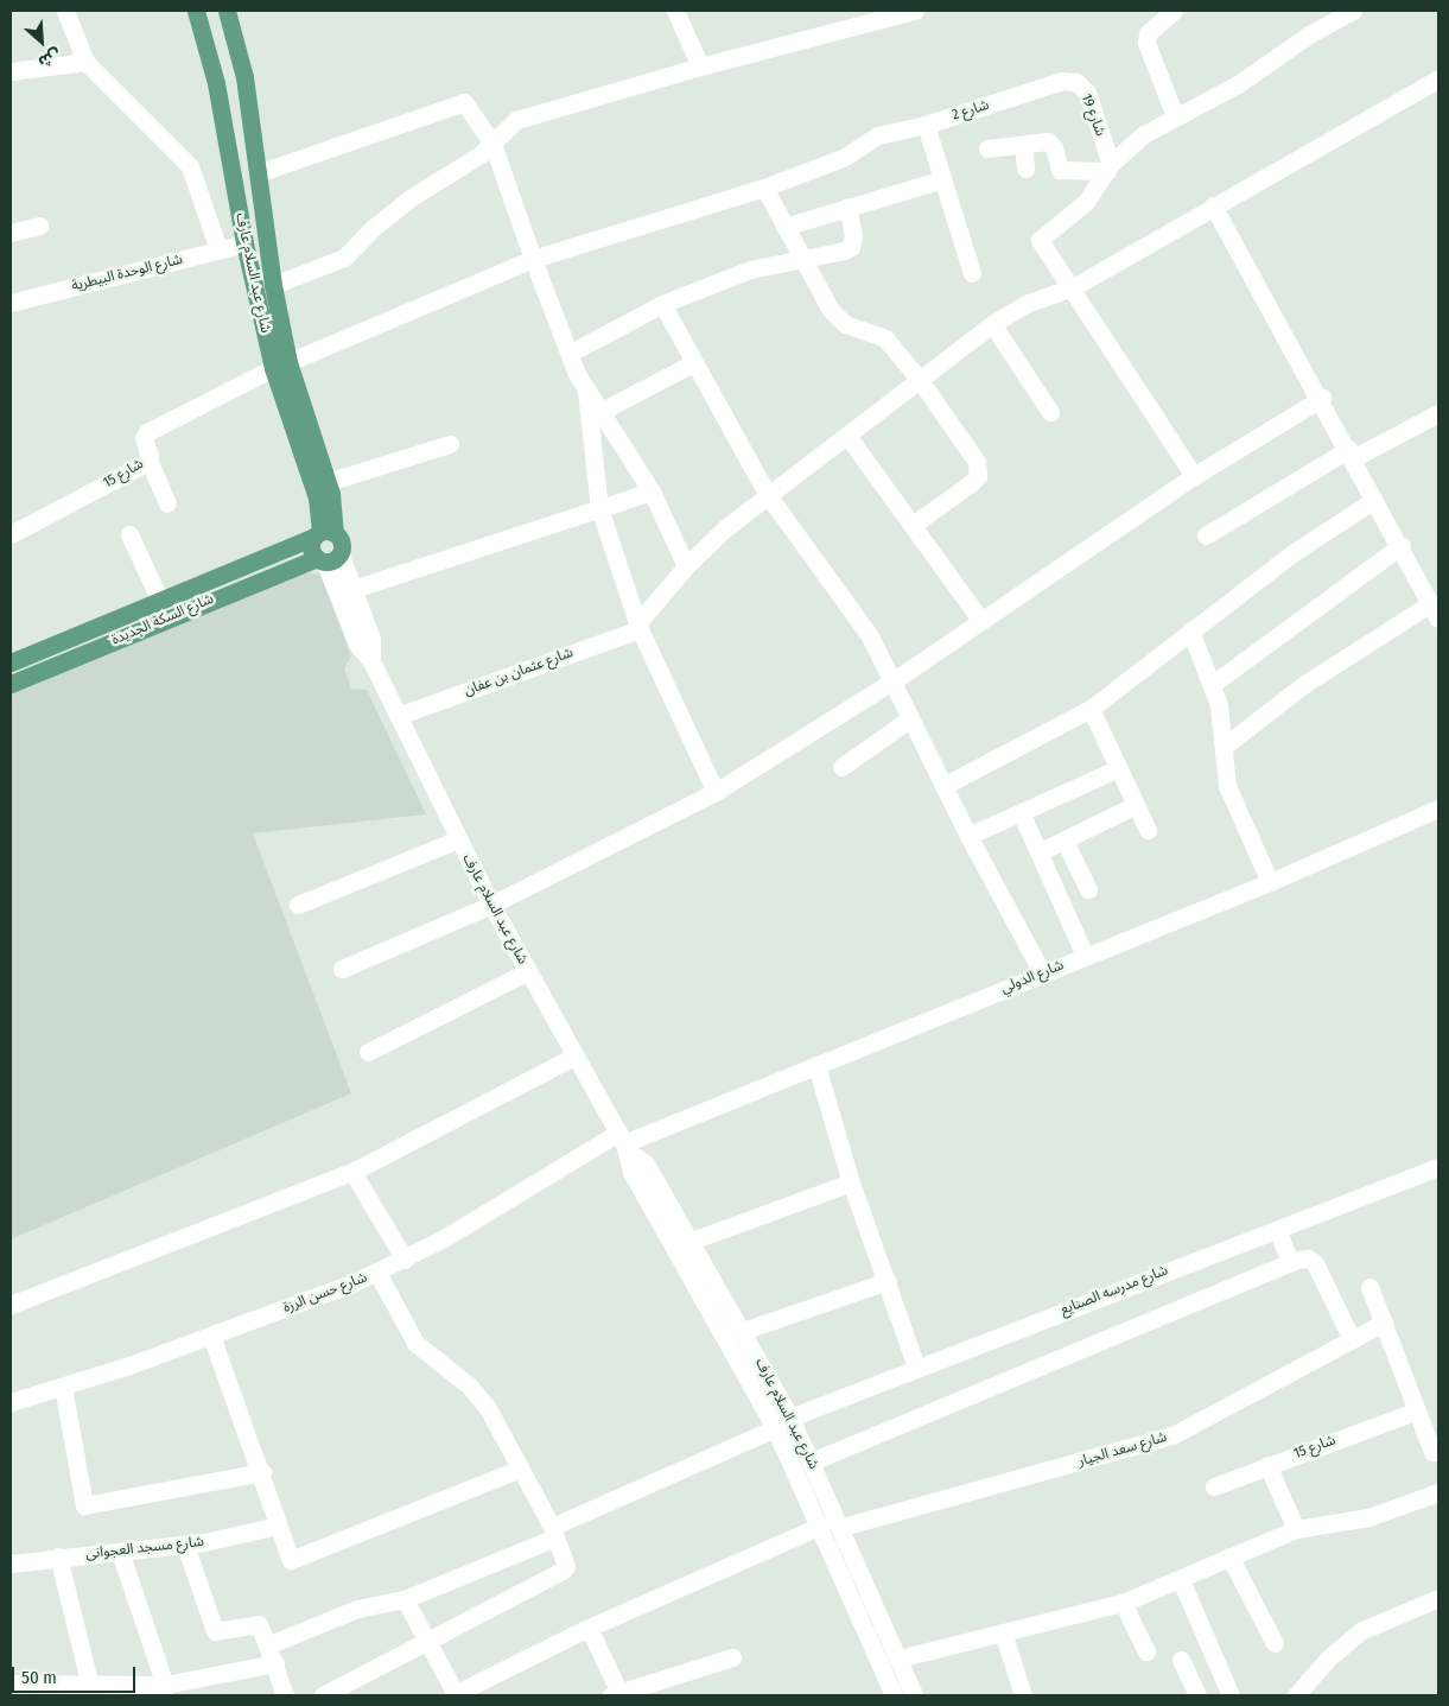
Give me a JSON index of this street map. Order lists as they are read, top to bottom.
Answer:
{
  "streets": {
    "main road": ["شارع عبد السلام عارف", "شارع السكة الجديدة"],
    "street": [
      "شارع 2",
      "شارع 19",
      "شارع الوحدة البيطرية",
      "شارع 15",
      "شارع عثمان بن عفان",
      "شارع الدولي",
      "شارع مدرسه الصنايع",
      "شارع حسن الرزة",
      "شارع سعد الجيار",
      "شارع مسجد العجوانى"
    ]
  },
  "crossings": [
    ["شارع 2", "شارع 19"],
    ["شارع الوحدة البيطرية", "شارع عبد السلام عارف"],
    ["شارع عبد السلام عارف", "شارع 15"],
    ["شارع عبد السلام عارف", "شارع السكة الجديدة"],
    ["شارع عبد السلام عارف", "شارع عثمان بن عفان"],
    ["شارع عبد السلام عارف", "شارع الدولي"],
    ["شارع عبد السلام عارف", "شارع مدرسه الصنايع"],
    ["شارع عبد السلام عارف", "شارع حسن الرزة"],
    ["شارع عبد السلام عارف", "شارع سعد الجيار"],
    ["شارع الدولي", "شارع حسن الرزة"]
  ],
  "scale_bar": "50 m",
  "north": "bottom right"
}
